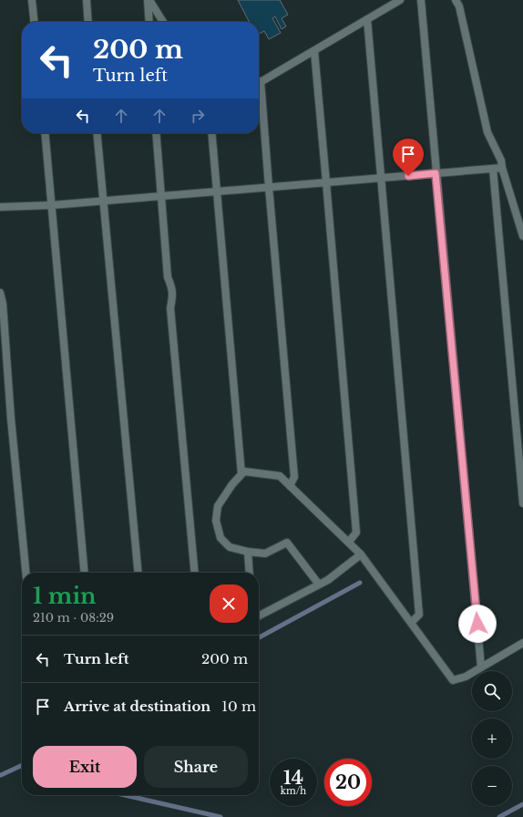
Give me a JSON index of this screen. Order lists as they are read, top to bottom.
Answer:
{
  "page": {
    "turn": ["200 m", "Turn left"],
    "heading": ["1 min", "210 m · 08:29"],
    "list": [
      {
        "name": "Turn left",
        "value": "200 m"
      },
      {
        "name": "Arrive at destination",
        "value": "10 m"
      }
    ],
    "map_buttons": ["+", "−"],
    "buttons": ["Exit", "Share"],
    "speed": "14 km/h",
    "limit": "20"
  }
}
